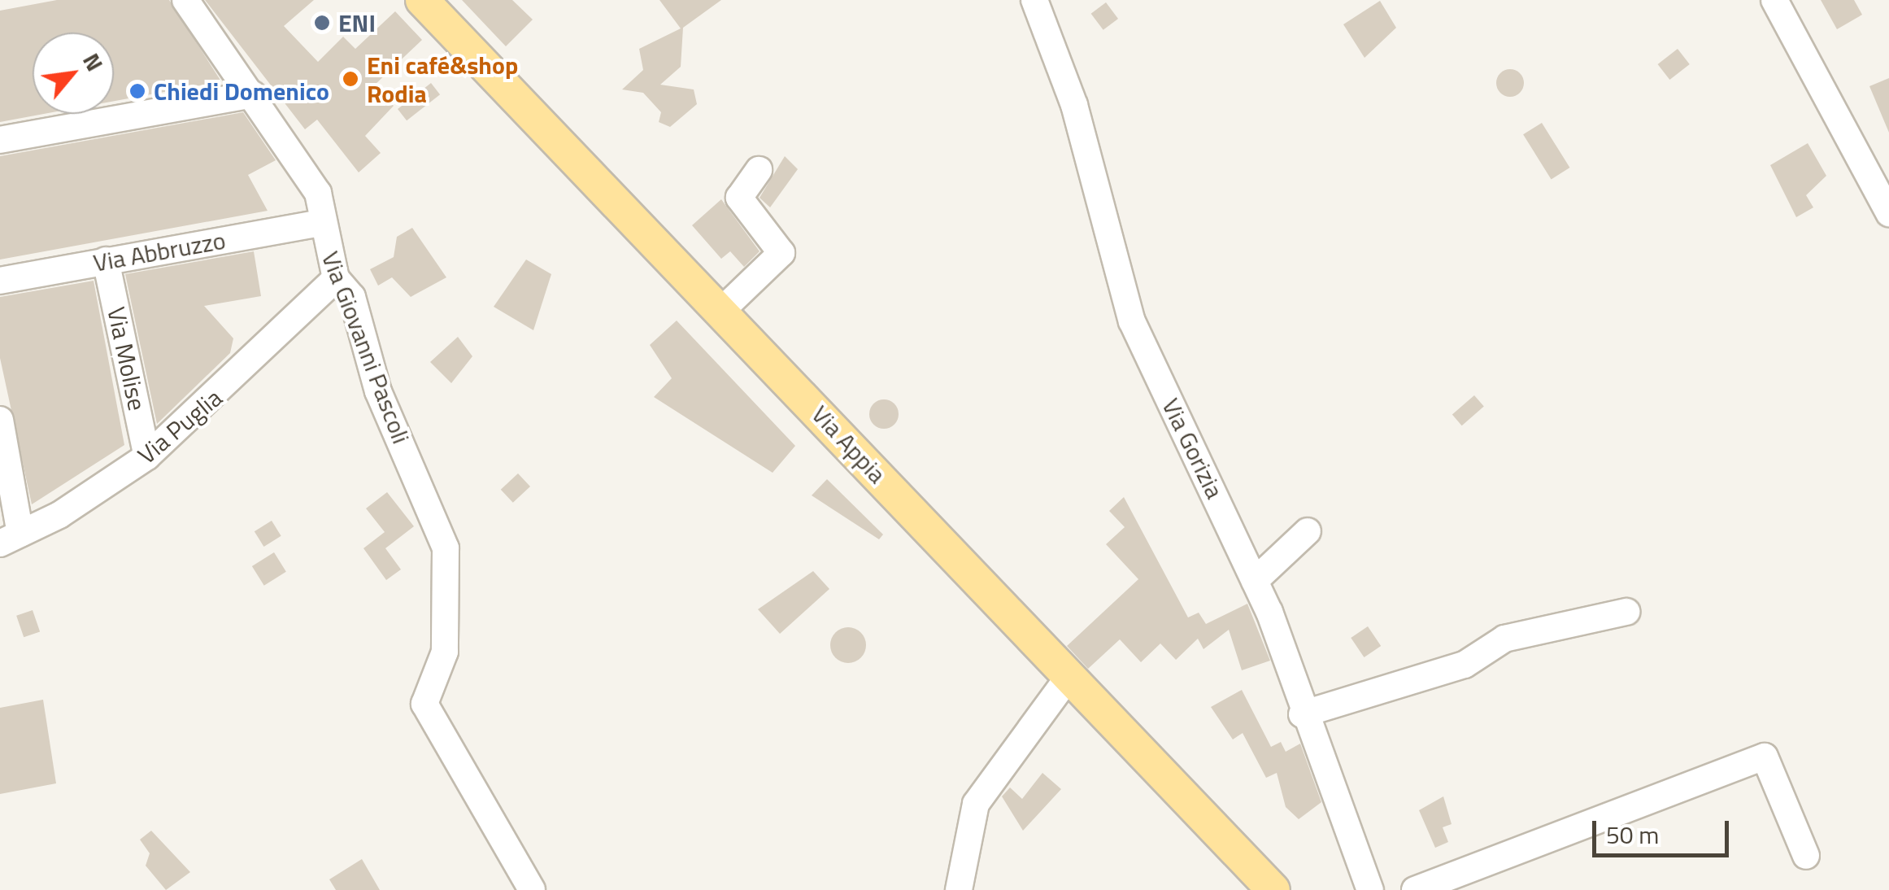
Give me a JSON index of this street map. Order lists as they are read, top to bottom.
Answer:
{
  "streets": {
    "main road": ["Via Appia"],
    "street": [
      "Via Abbruzzo",
      "Via Giovanni Pascoli",
      "Via Molise",
      "Via Puglia",
      "Via Gorizia"
    ]
  },
  "crossings": [
    ["Via Abbruzzo", "Via Giovanni Pascoli"],
    ["Via Abbruzzo", "Via Molise"],
    ["Via Giovanni Pascoli", "Via Puglia"],
    ["Via Molise", "Via Puglia"]
  ],
  "places": ["ENI", "Eni café&shop Rodia", "Chiedi Domenico"],
  "scale_bar": "50 m",
  "north": "top right"
}
